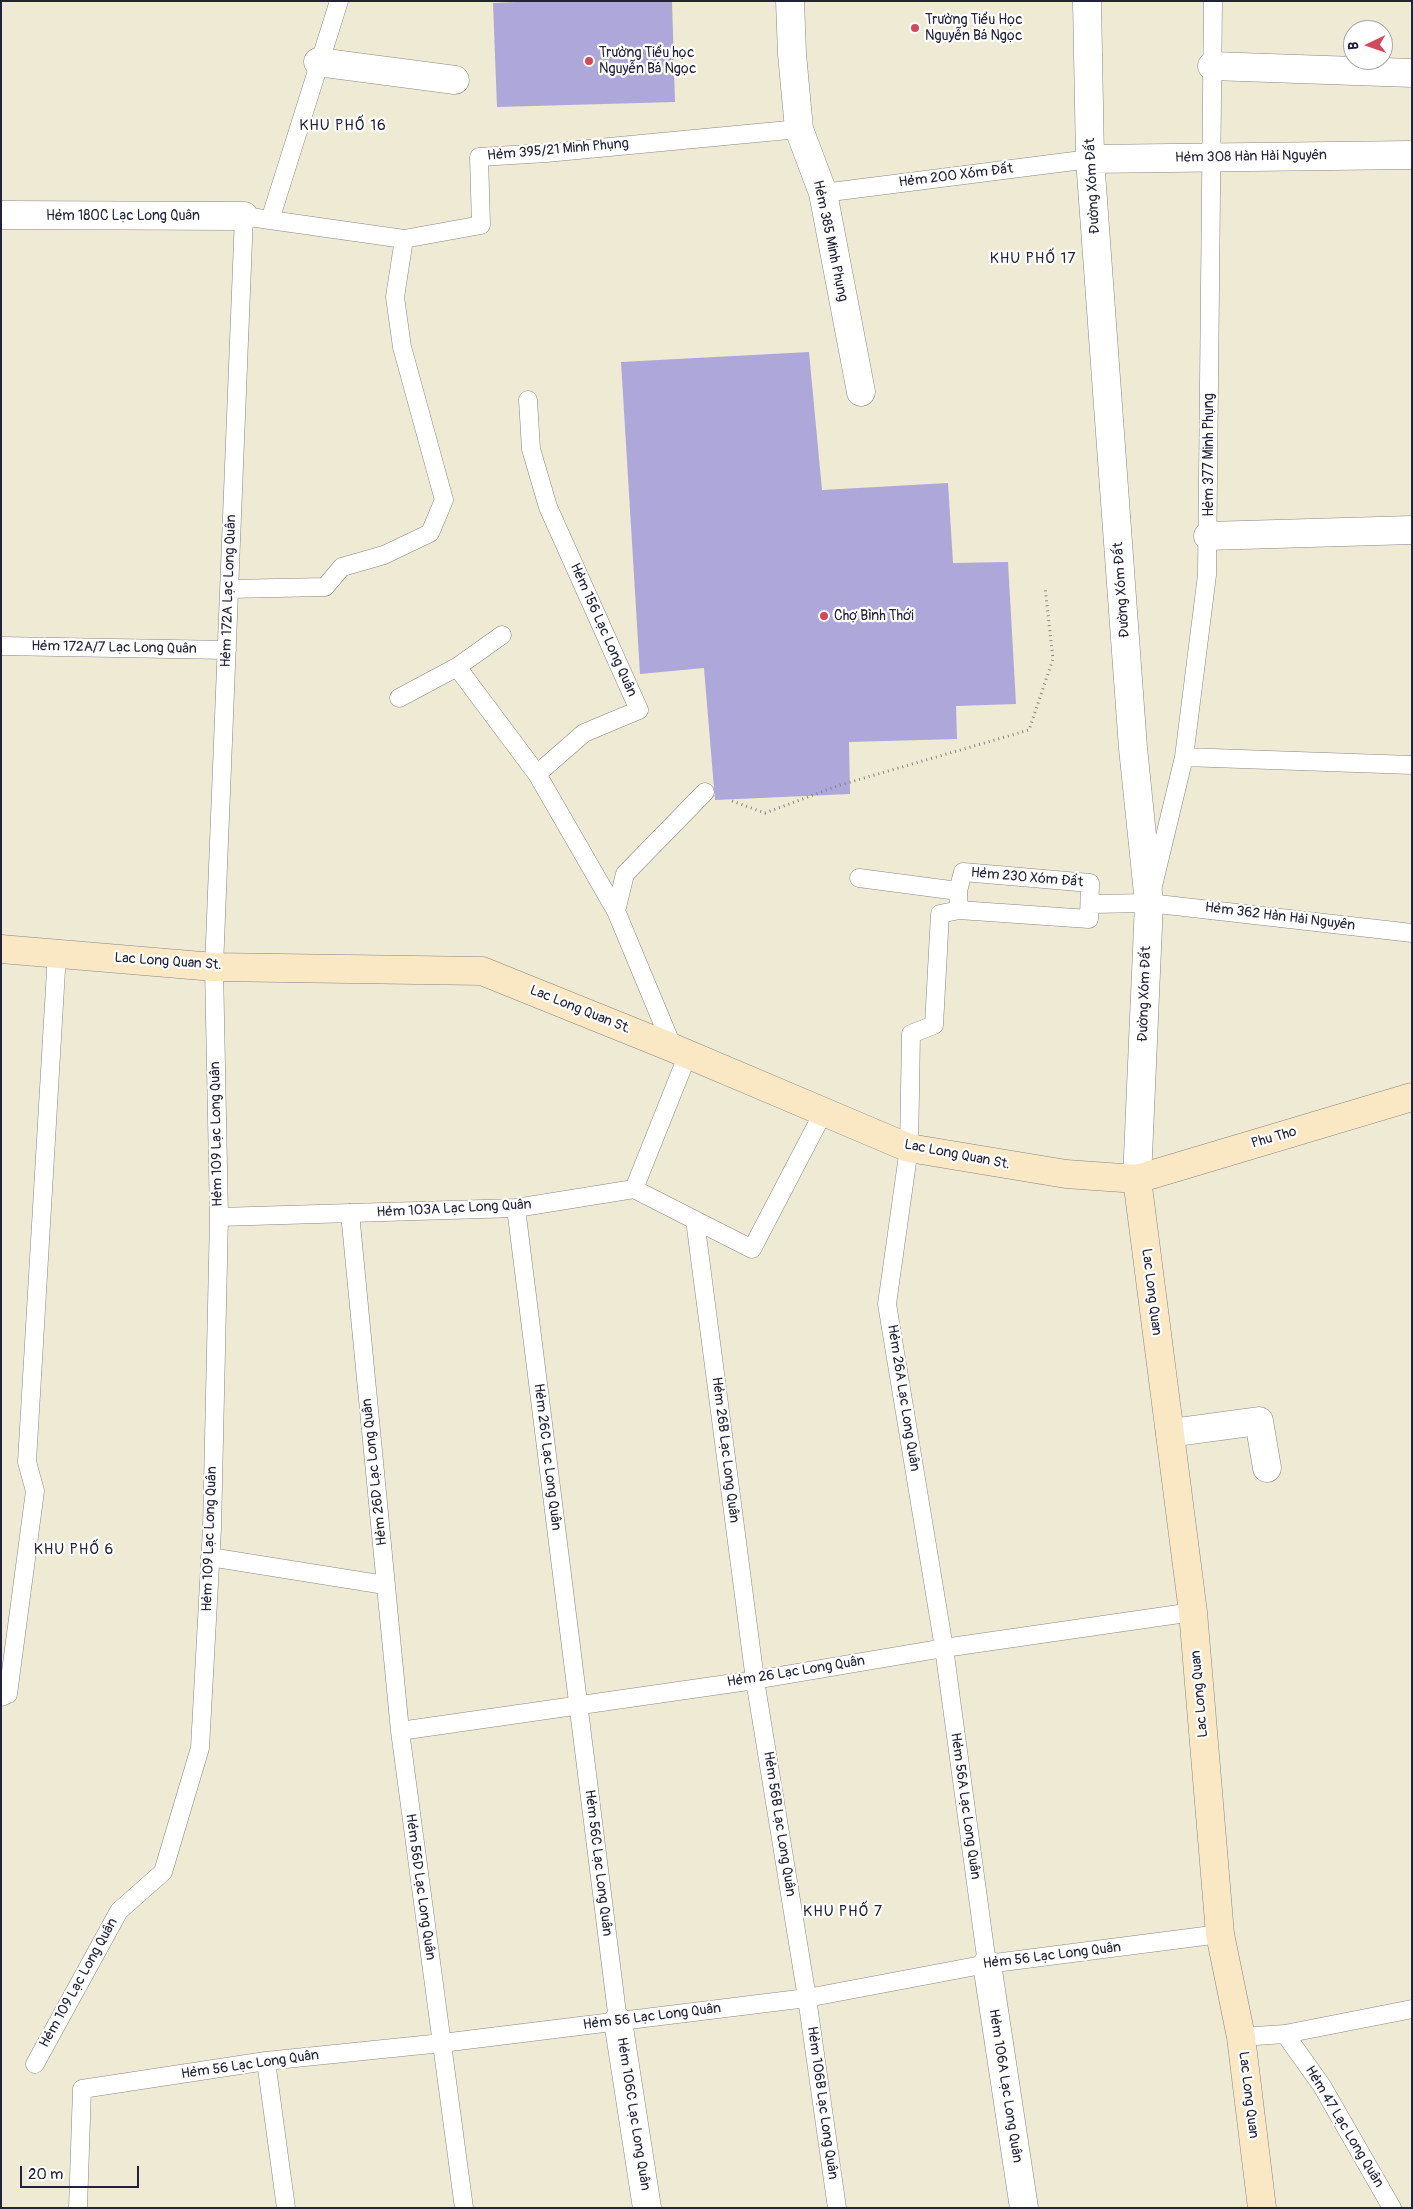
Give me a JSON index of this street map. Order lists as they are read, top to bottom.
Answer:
{
  "streets": {
    "main road": ["Lac Long Quan St.", "Phu Tho", "Lac Long Quan"],
    "street": [
      "Hẻm 308 Hàn Hải Nguyên",
      "Đường Xóm Đất",
      "Hẻm 180C Lạc Long Quân",
      "Hẻm 385 Minh Phụng",
      "Hẻm 106A Lạc Long Quân",
      "Hẻm 106C Lạc Long Quân"
    ],
    "lane": [
      "Hẻm 395/21 Minh Phụng",
      "Hẻm 200 Xóm Đất",
      "Hẻm 377 Minh Phụng",
      "Hẻm 172A Lạc Long Quân",
      "Hẻm 156 Lạc Long Quân",
      "Hẻm 172A/7 Lạc Long Quân",
      "Hẻm 230 Xóm Đất",
      "Hẻm 362 Hàn Hải Nguyên",
      "Hẻm 109 Lạc Long Quân",
      "Hẻm 103A Lạc Long Quân",
      "Hẻm 26A Lạc Long Quân",
      "Hẻm 26B Lạc Long Quân",
      "Hẻm 26C Lạc Long Quân",
      "Hẻm 26D Lạc Long Quân",
      "Hẻm 26 Lạc Long Quân",
      "Hẻm 56A Lạc Long Quân",
      "Hẻm 56B Lạc Long Quân",
      "Hẻm 56C Lạc Long Quân",
      "Hẻm 56D Lạc Long Quân",
      "Hẻm 56 Lạc Long Quân",
      "Hẻm 106B Lạc Long Quân",
      "Hẻm 47 Lạc Long Quân"
    ]
  },
  "crossings": [
    ["Hẻm 395/21 Minh Phụng", "Hẻm 180C Lạc Long Quân"],
    ["Hẻm 395/21 Minh Phụng", "Hẻm 385 Minh Phụng"],
    ["Hẻm 395/21 Minh Phụng", "Hẻm 172A Lạc Long Quân"],
    ["Hẻm 308 Hàn Hải Nguyên", "Hẻm 200 Xóm Đất"],
    ["Hẻm 308 Hàn Hải Nguyên", "Đường Xóm Đất"],
    ["Hẻm 308 Hàn Hải Nguyên", "Hẻm 377 Minh Phụng"],
    ["Hẻm 200 Xóm Đất", "Đường Xóm Đất"],
    ["Hẻm 200 Xóm Đất", "Hẻm 385 Minh Phụng"],
    ["Đường Xóm Đất", "Hẻm 377 Minh Phụng"],
    ["Đường Xóm Đất", "Hẻm 230 Xóm Đất"],
    ["Đường Xóm Đất", "Hẻm 362 Hàn Hải Nguyên"],
    ["Đường Xóm Đất", "Lac Long Quan St."],
    ["Đường Xóm Đất", "Phu Tho"],
    ["Đường Xóm Đất", "Lac Long Quan"],
    ["Hẻm 180C Lạc Long Quân", "Hẻm 172A Lạc Long Quân"],
    ["Hẻm 377 Minh Phụng", "Hẻm 230 Xóm Đất"],
    ["Hẻm 377 Minh Phụng", "Hẻm 362 Hàn Hải Nguyên"],
    ["Hẻm 172A Lạc Long Quân", "Hẻm 172A/7 Lạc Long Quân"],
    ["Hẻm 172A Lạc Long Quân", "Lac Long Quan St."],
    ["Hẻm 172A Lạc Long Quân", "Hẻm 109 Lạc Long Quân"],
    ["Hẻm 230 Xóm Đất", "Hẻm 362 Hàn Hải Nguyên"],
    ["Hẻm 230 Xóm Đất", "Hẻm 26A Lạc Long Quân"],
    ["Lac Long Quan St.", "Hẻm 109 Lạc Long Quân"],
    ["Lac Long Quan St.", "Phu Tho"],
    ["Lac Long Quan St.", "Lac Long Quan"],
    ["Lac Long Quan St.", "Hẻm 26A Lạc Long Quân"],
    ["Hẻm 109 Lạc Long Quân", "Hẻm 103A Lạc Long Quân"],
    ["Phu Tho", "Lac Long Quan"],
    ["Hẻm 103A Lạc Long Quân", "Hẻm 26C Lạc Long Quân"],
    ["Hẻm 103A Lạc Long Quân", "Hẻm 26D Lạc Long Quân"],
    ["Lac Long Quan", "Hẻm 26 Lạc Long Quân"],
    ["Lac Long Quan", "Hẻm 56 Lạc Long Quân"],
    ["Hẻm 26A Lạc Long Quân", "Hẻm 26 Lạc Long Quân"],
    ["Hẻm 26A Lạc Long Quân", "Hẻm 56A Lạc Long Quân"],
    ["Hẻm 26B Lạc Long Quân", "Hẻm 26 Lạc Long Quân"],
    ["Hẻm 26B Lạc Long Quân", "Hẻm 56B Lạc Long Quân"],
    ["Hẻm 26C Lạc Long Quân", "Hẻm 26 Lạc Long Quân"],
    ["Hẻm 26C Lạc Long Quân", "Hẻm 56C Lạc Long Quân"],
    ["Hẻm 26D Lạc Long Quân", "Hẻm 26 Lạc Long Quân"],
    ["Hẻm 26D Lạc Long Quân", "Hẻm 56D Lạc Long Quân"],
    ["Hẻm 26 Lạc Long Quân", "Hẻm 56A Lạc Long Quân"],
    ["Hẻm 26 Lạc Long Quân", "Hẻm 56B Lạc Long Quân"],
    ["Hẻm 26 Lạc Long Quân", "Hẻm 56C Lạc Long Quân"],
    ["Hẻm 26 Lạc Long Quân", "Hẻm 56D Lạc Long Quân"],
    ["Hẻm 56A Lạc Long Quân", "Hẻm 56 Lạc Long Quân"],
    ["Hẻm 56A Lạc Long Quân", "Hẻm 106A Lạc Long Quân"],
    ["Hẻm 56B Lạc Long Quân", "Hẻm 56 Lạc Long Quân"],
    ["Hẻm 56B Lạc Long Quân", "Hẻm 106B Lạc Long Quân"],
    ["Hẻm 56C Lạc Long Quân", "Hẻm 56 Lạc Long Quân"],
    ["Hẻm 56C Lạc Long Quân", "Hẻm 106C Lạc Long Quân"],
    ["Hẻm 56D Lạc Long Quân", "Hẻm 56 Lạc Long Quân"],
    ["Hẻm 56 Lạc Long Quân", "Hẻm 106A Lạc Long Quân"],
    ["Hẻm 56 Lạc Long Quân", "Hẻm 106B Lạc Long Quân"],
    ["Hẻm 56 Lạc Long Quân", "Hẻm 106C Lạc Long Quân"]
  ],
  "districts": [
    "KHU PHỐ 16",
    "KHU PHỐ 17",
    "KHU PHỐ 6",
    "KHU PHỐ 7"
  ],
  "places": ["Trường Tiểu Học Nguyễn Bá Ngọc", "Trường Tiểu học Nguyễn Bá Ngọc", "Chợ Bình Thới"],
  "scale_bar": "20 m",
  "north": "left"
}
